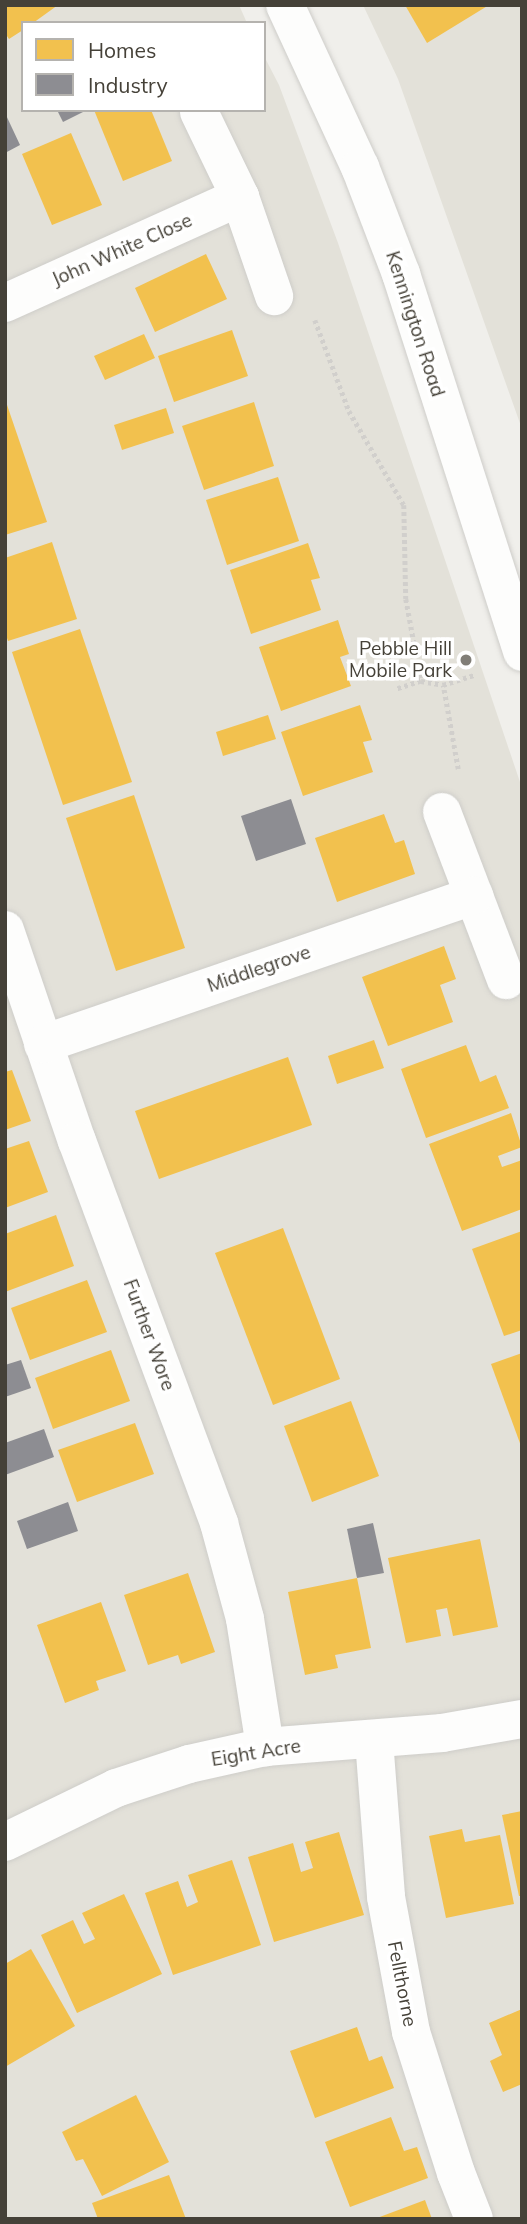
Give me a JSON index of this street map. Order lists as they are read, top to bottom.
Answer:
{
  "streets": {
    "street": [
      "John White Close",
      "Kennington Road",
      "Middlegrove",
      "Further Wore",
      "Eight Acre",
      "Fellthorne"
    ]
  },
  "crossings": [
    ["Middlegrove", "Further Wore"],
    ["Further Wore", "Eight Acre"],
    ["Eight Acre", "Fellthorne"]
  ],
  "places": ["Pebble Hill Mobile Park"],
  "legend": ["Homes", "Industry"]
}
